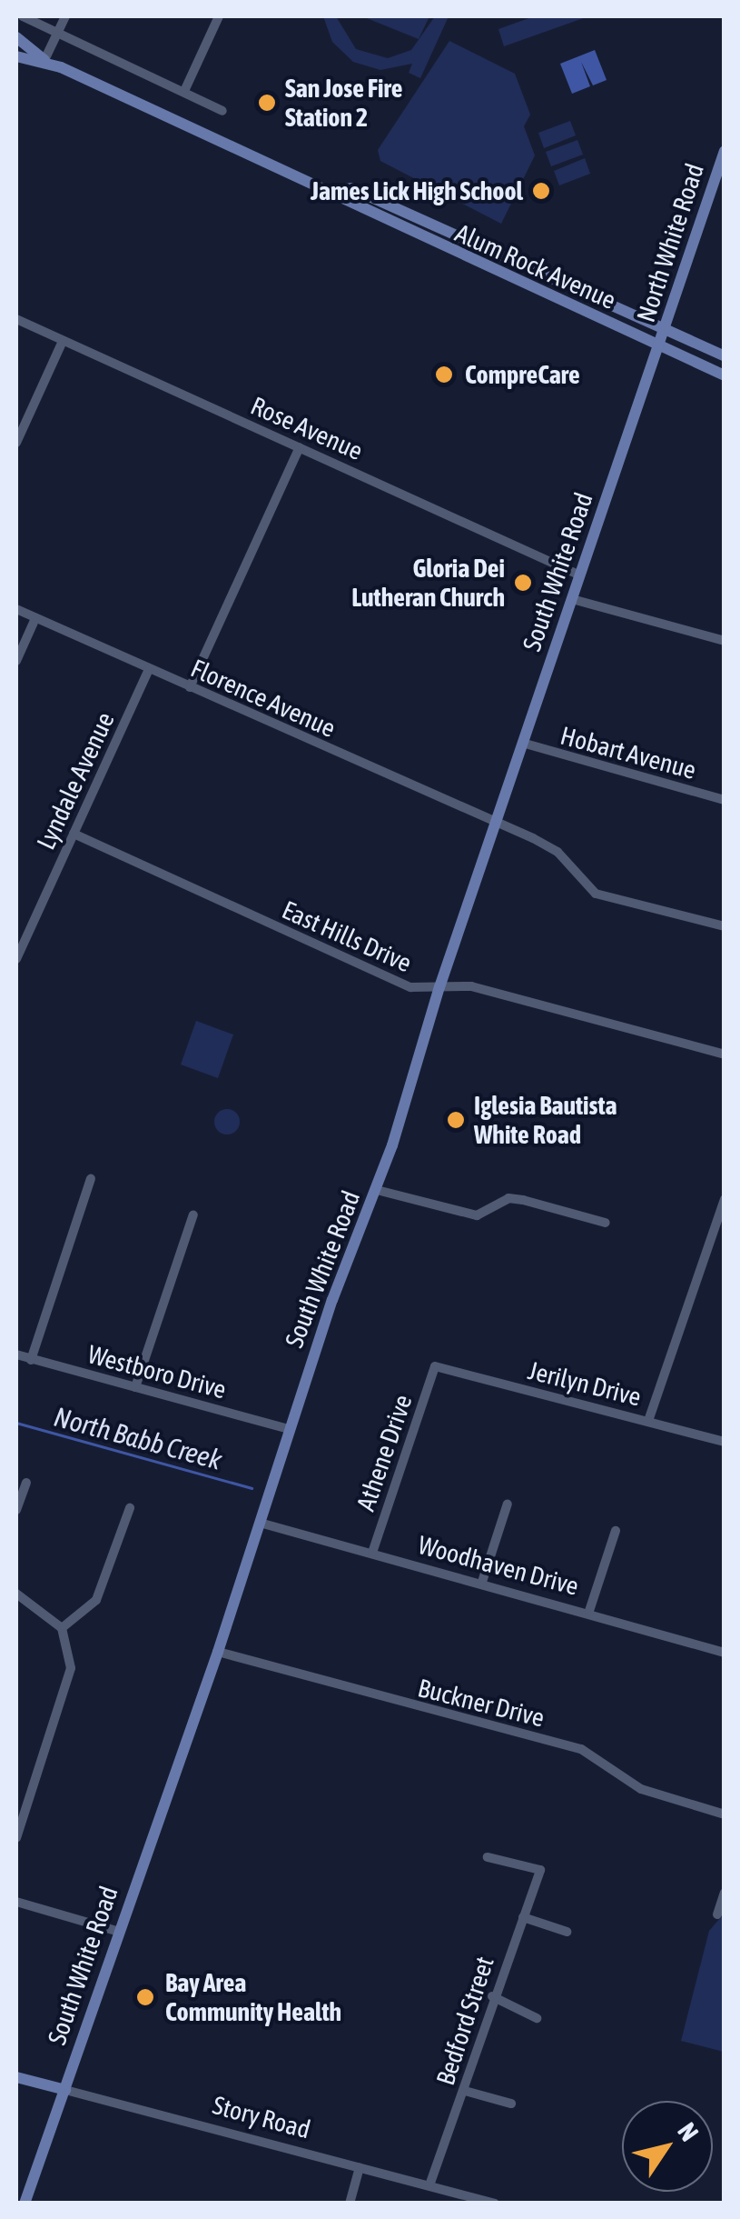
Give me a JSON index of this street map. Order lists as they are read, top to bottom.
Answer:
{
  "streets": {
    "main road": [
      "North White Road",
      "Alum Rock Avenue",
      "South White Road",
      "Story Road"
    ],
    "street": [
      "Rose Avenue",
      "Florence Avenue",
      "Hobart Avenue",
      "Lyndale Avenue",
      "East Hills Drive",
      "Westboro Drive",
      "Jerilyn Drive",
      "Athene Drive",
      "Woodhaven Drive",
      "Buckner Drive",
      "Bedford Street"
    ]
  },
  "crossings": [
    ["North White Road", "Alum Rock Avenue"],
    ["North White Road", "South White Road"],
    ["Alum Rock Avenue", "South White Road"],
    ["Rose Avenue", "South White Road"],
    ["South White Road", "Florence Avenue"],
    ["South White Road", "Hobart Avenue"],
    ["South White Road", "East Hills Drive"],
    ["South White Road", "Westboro Drive"],
    ["South White Road", "Woodhaven Drive"],
    ["South White Road", "Buckner Drive"],
    ["South White Road", "Story Road"],
    ["Florence Avenue", "Lyndale Avenue"],
    ["Lyndale Avenue", "East Hills Drive"],
    ["Jerilyn Drive", "Athene Drive"],
    ["Athene Drive", "Woodhaven Drive"],
    ["Bedford Street", "Story Road"]
  ],
  "water": ["North Babb Creek"],
  "places": [
    "San Jose Fire Station 2",
    "James Lick High School",
    "CompreCare",
    "Gloria Dei Lutheran Church",
    "Iglesia Bautista White Road",
    "Bay Area Community Health"
  ],
  "north": "top right"
}
